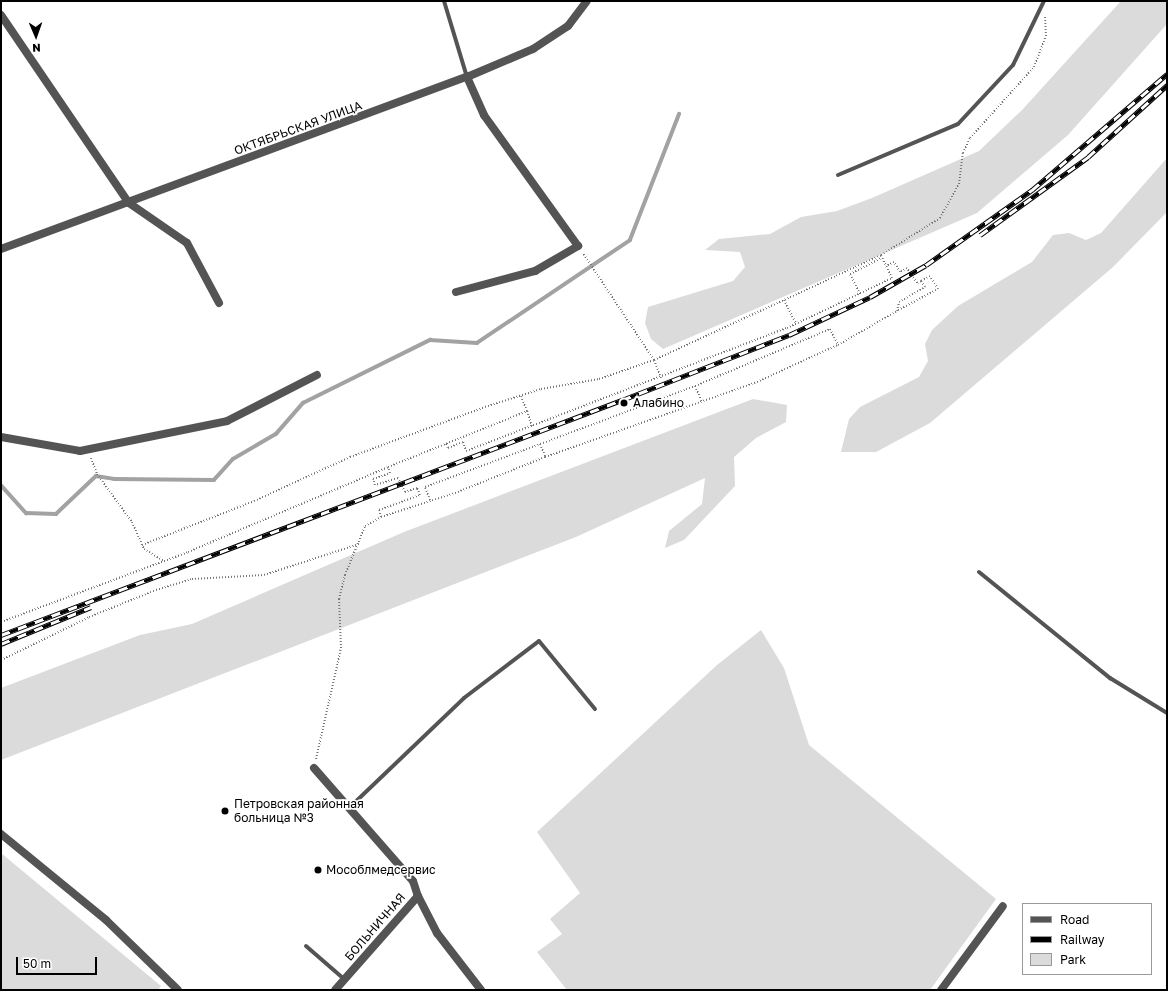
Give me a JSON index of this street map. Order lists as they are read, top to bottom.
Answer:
{
  "streets": {
    "street": ["ОКТЯБРЬСКАЯ УЛИЦА", "БОЛЬНИЧНАЯ"]
  },
  "places": ["Алабино", "Петровская районная больница №3", "Мособлмедсервис"],
  "legend": ["Road", "Railway", "Park"],
  "scale_bar": "50 m",
  "north": "bottom"
}
